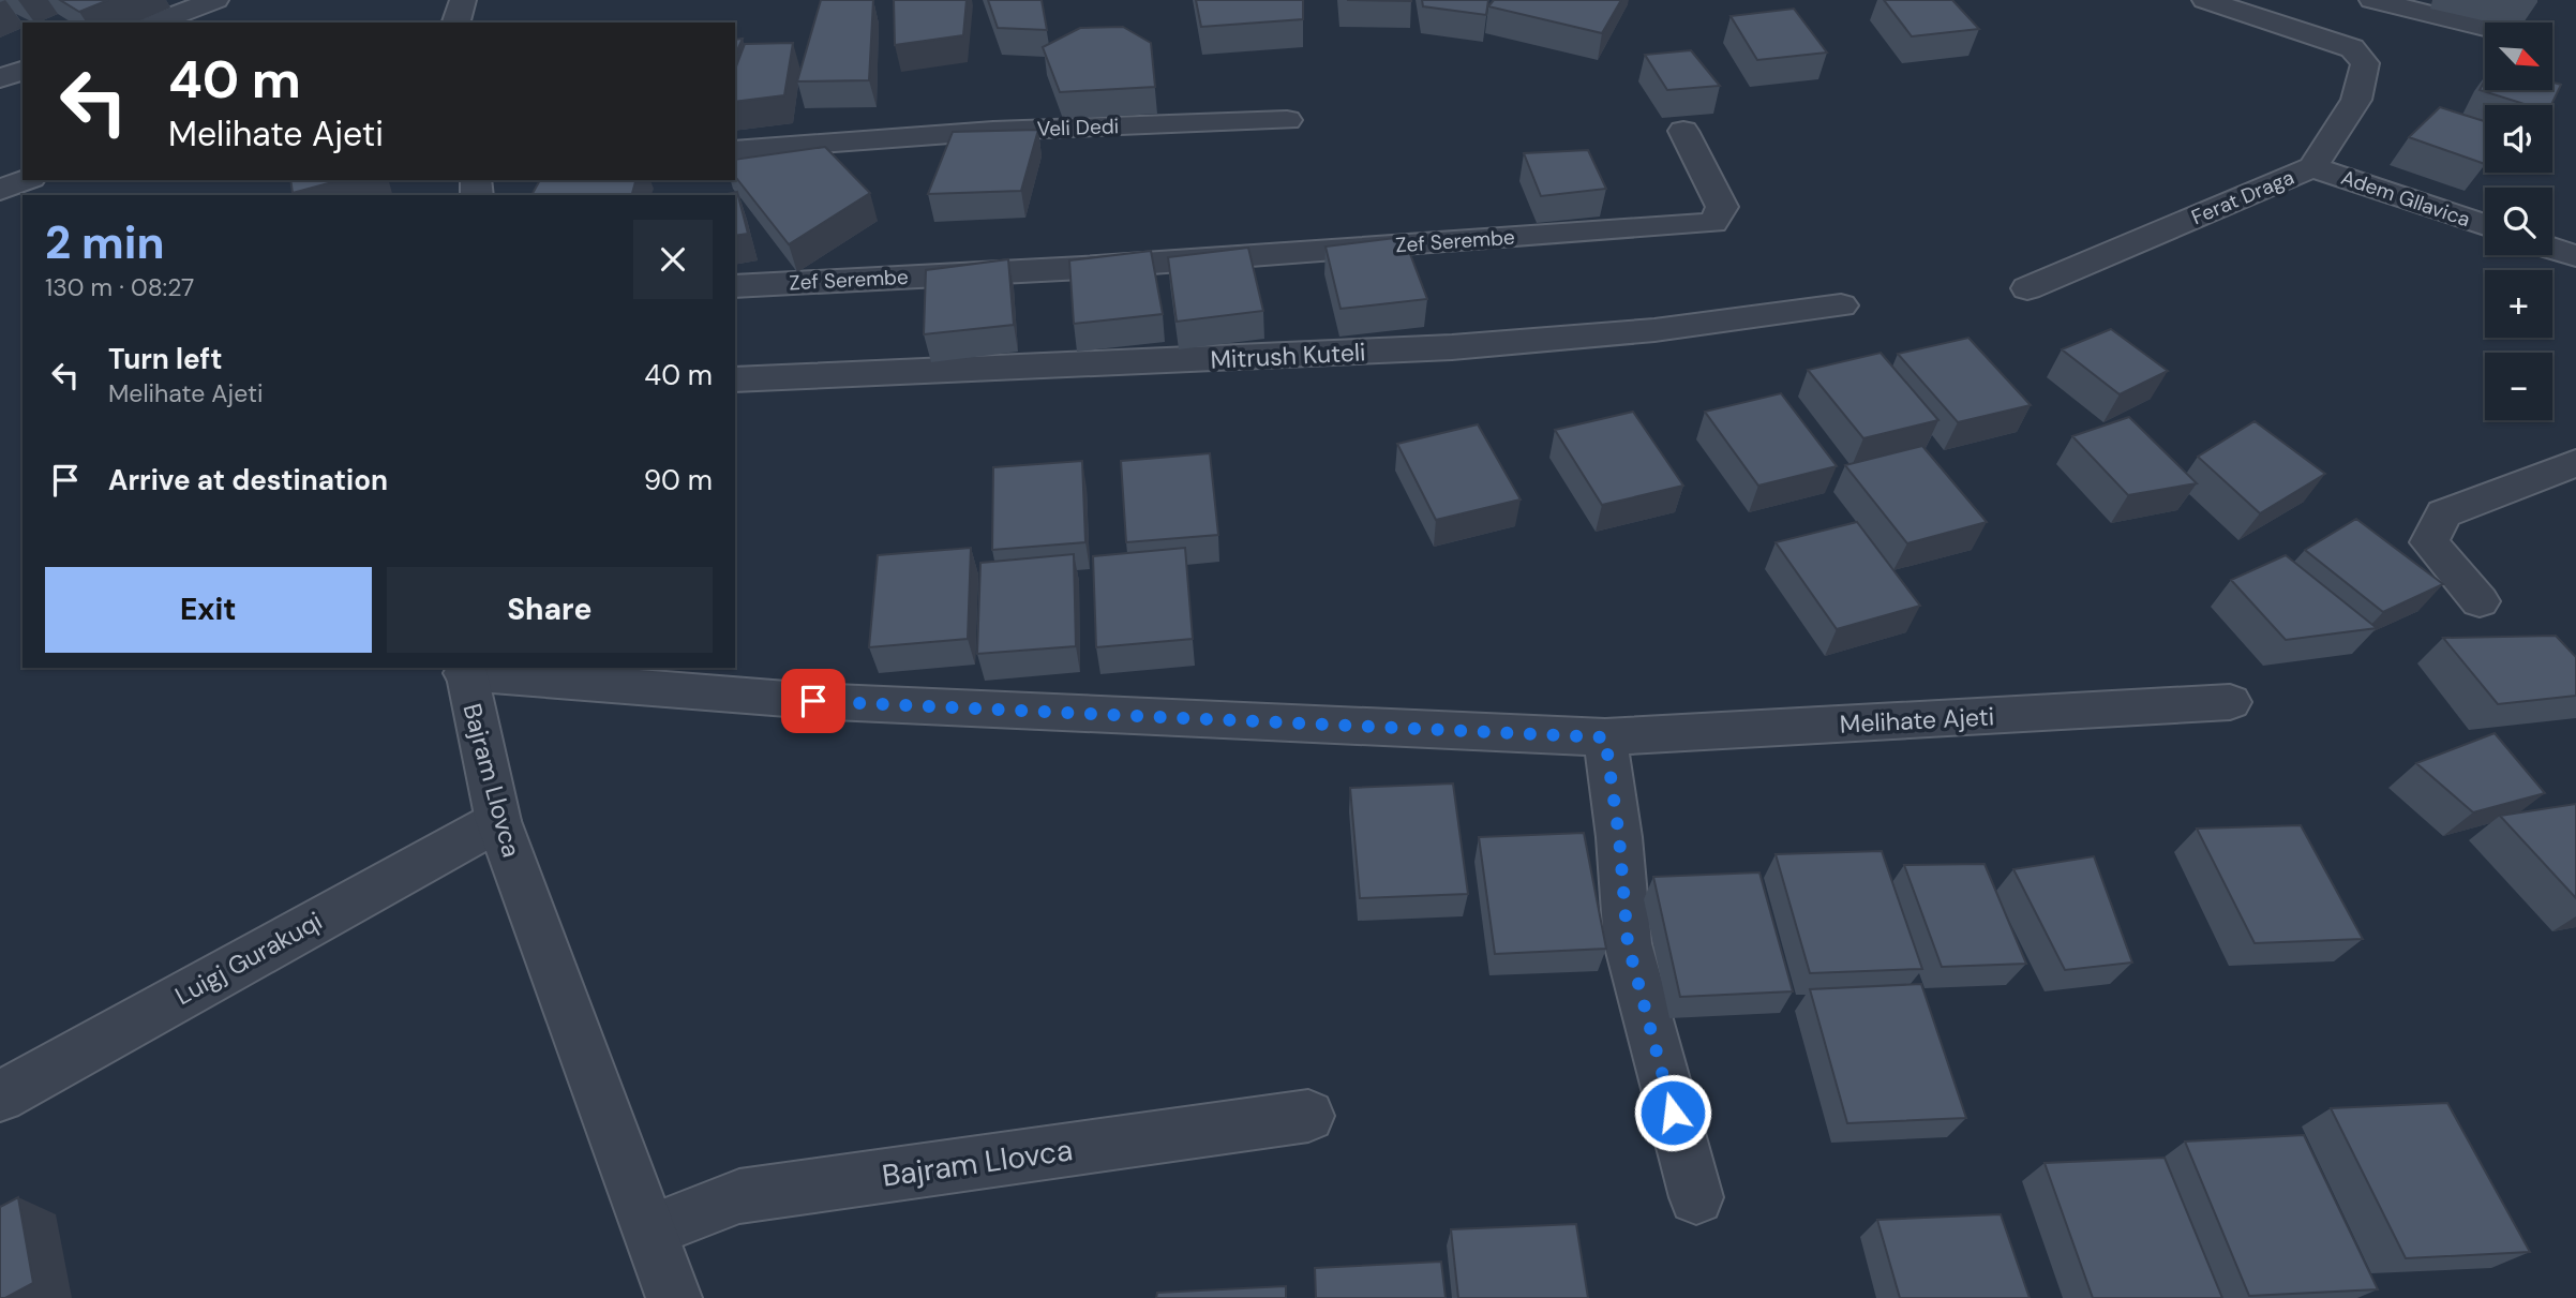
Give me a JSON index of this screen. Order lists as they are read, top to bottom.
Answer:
{
  "streets": {
    "street": [
      "Veli Dedi",
      "Ferat Draga",
      "Adem Gllavica",
      "Zef Serembe",
      "Mitrush Kuteli",
      "Melihate Ajeti",
      "Bajram Llovca",
      "Luigj Gurakuqi"
    ]
  },
  "crossings": [
    ["Ferat Draga", "Adem Gllavica"],
    ["Melihate Ajeti", "Bajram Llovca"],
    ["Bajram Llovca", "Luigj Gurakuqi"]
  ],
  "north": "bottom right",
  "page": {
    "map_buttons": ["+", "−"],
    "turn": ["40 m", "Melihate Ajeti"],
    "heading": ["2 min", "130 m · 08:27"],
    "list": [
      {
        "name": "Turn left",
        "note": "Melihate Ajeti",
        "value": "40 m"
      },
      {
        "name": "Arrive at destination",
        "value": "90 m"
      }
    ],
    "buttons": ["Exit", "Share"]
  }
}
